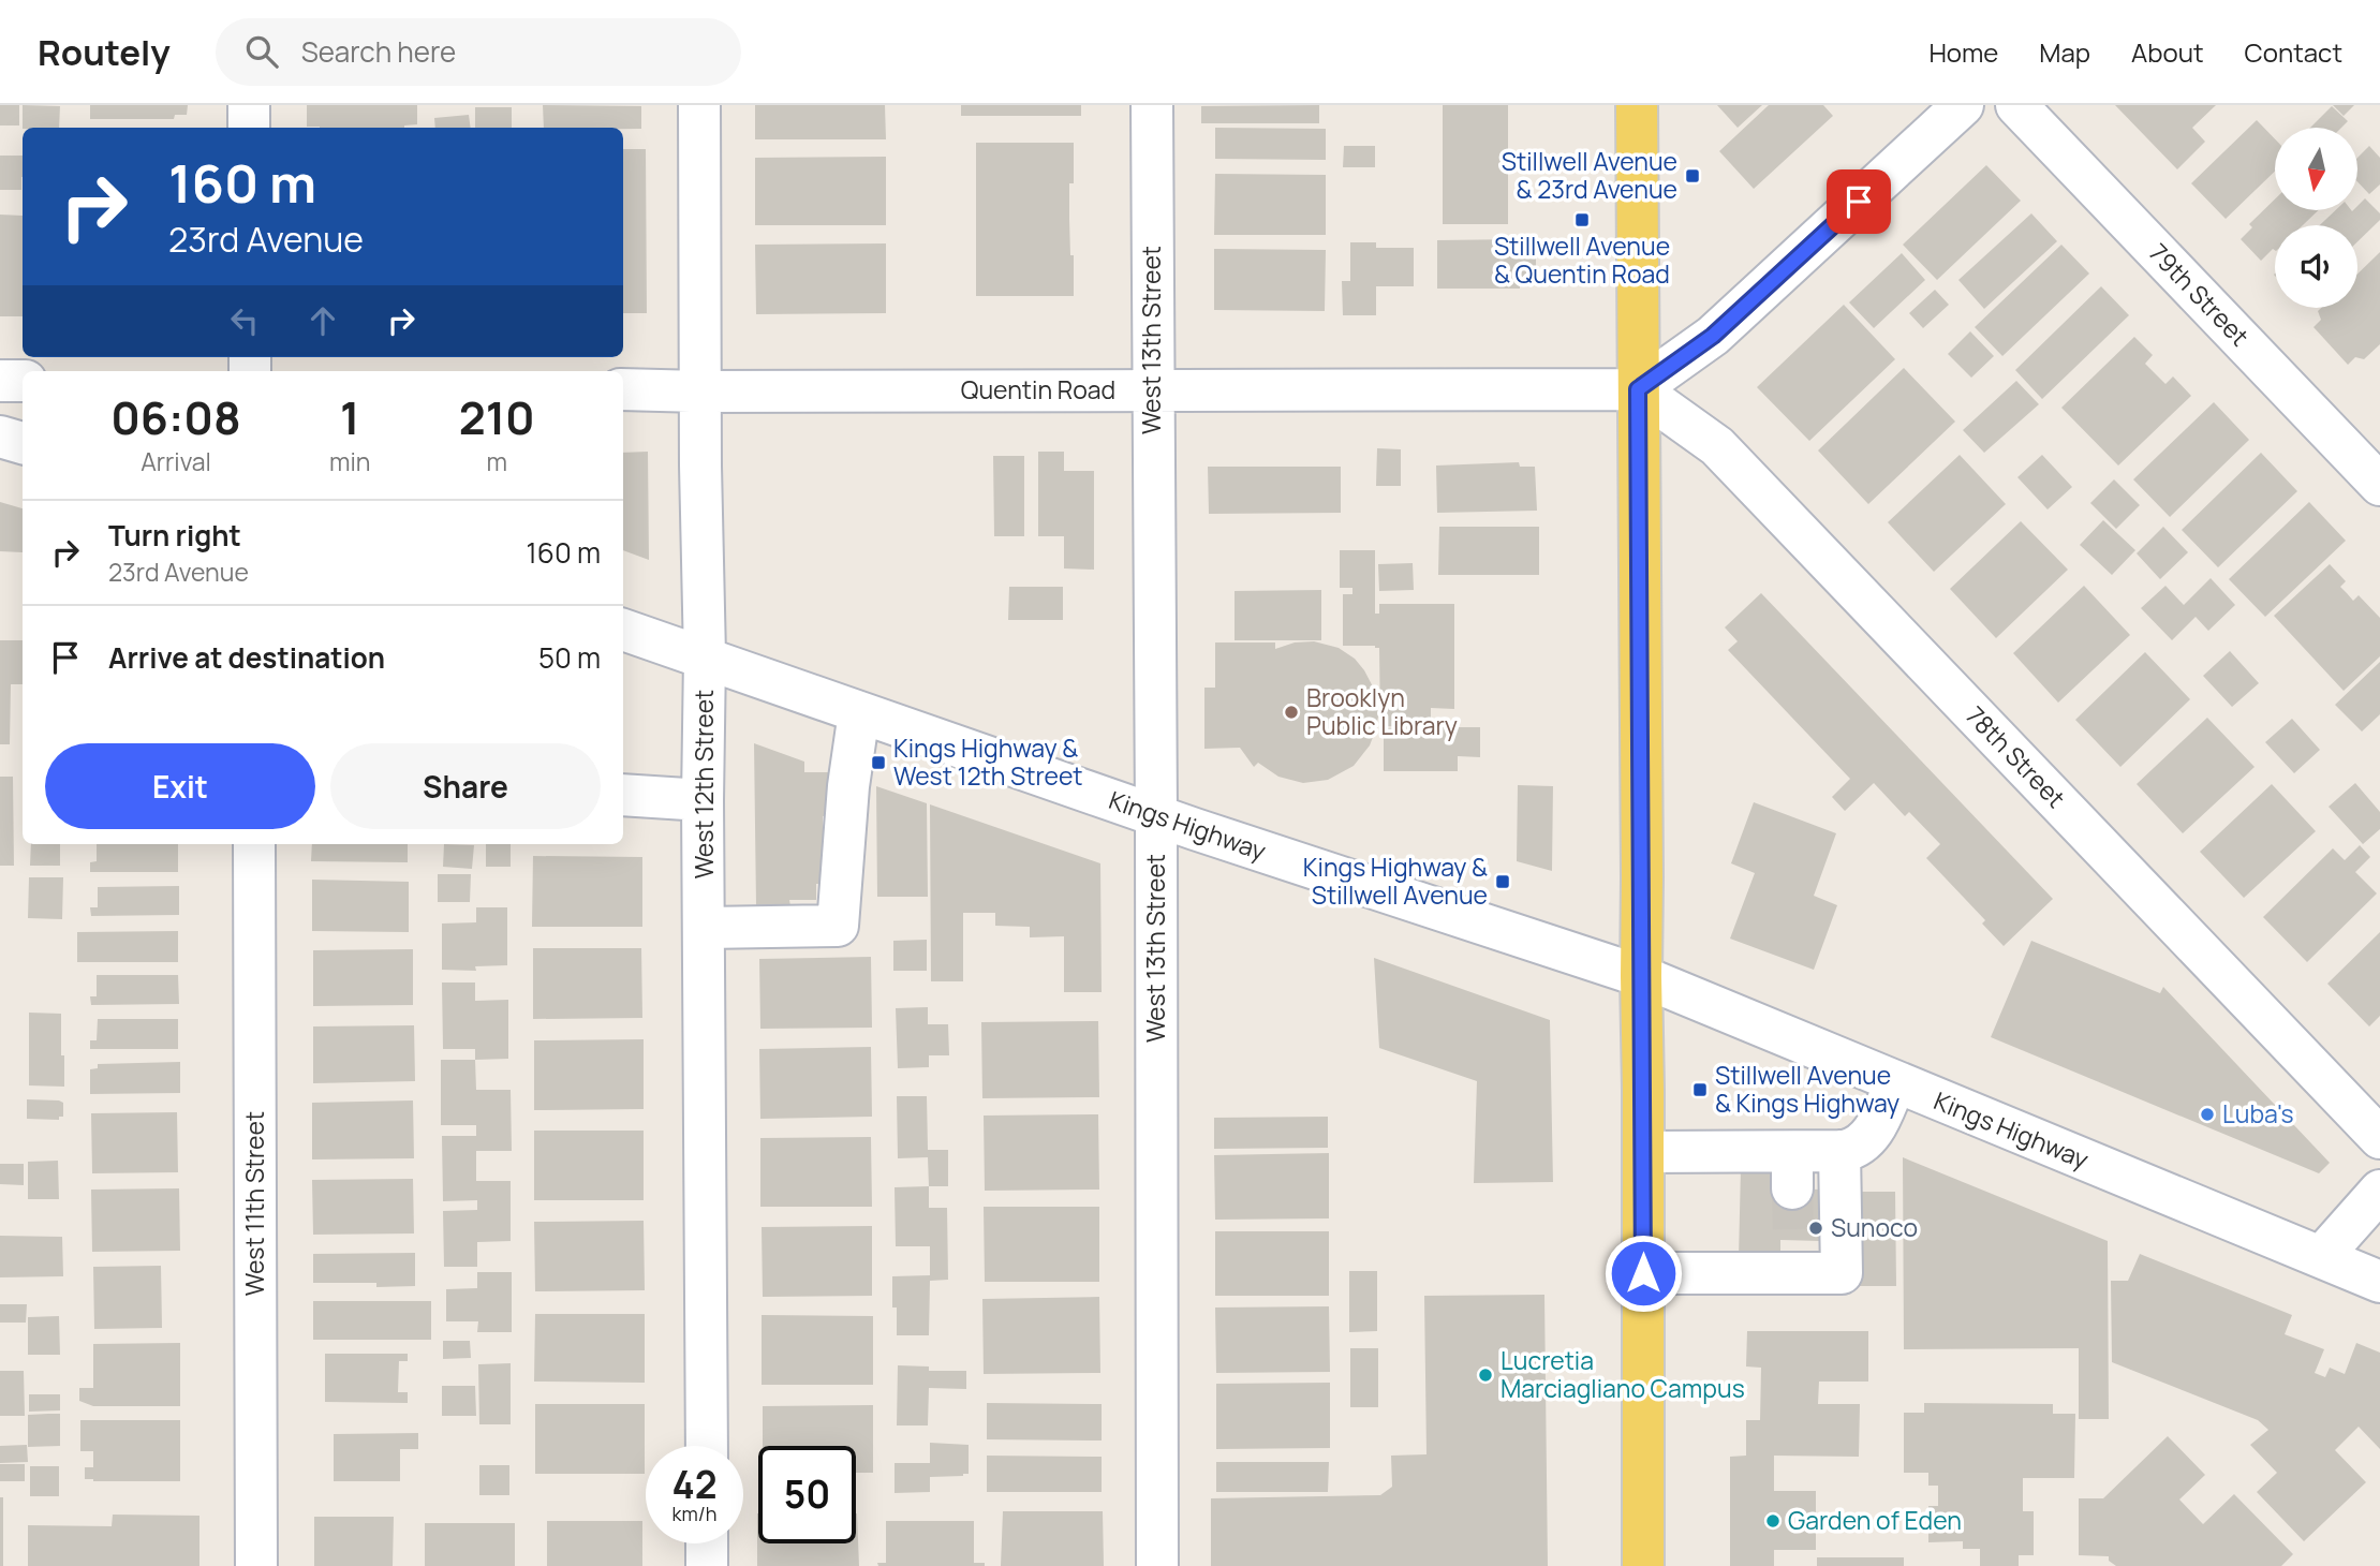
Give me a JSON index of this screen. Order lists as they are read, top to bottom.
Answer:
{
  "streets": {
    "street": [
      "79th Street",
      "West 13th Street",
      "Quentin Road",
      "78th Street",
      "West 12th Street",
      "Kings Highway",
      "West 11th Street"
    ]
  },
  "crossings": [
    ["West 13th Street", "Quentin Road"],
    ["West 13th Street", "Kings Highway"],
    ["Quentin Road", "78th Street"],
    ["Quentin Road", "West 12th Street"],
    ["West 12th Street", "Kings Highway"]
  ],
  "places": {
    "transit": [
      "Stillwell Avenue & 23rd Avenue",
      "Stillwell Avenue & Quentin Road",
      "Kings Highway & West 12th Street",
      "Kings Highway & Stillwell Avenue",
      "Stillwell Avenue & Kings Highway"
    ],
    "other": [
      "Brooklyn Public Library",
      "Luba's",
      "Sunoco",
      "Lucretia Marciagliano Campus",
      "Garden of Eden"
    ]
  },
  "north": "bottom",
  "page": {
    "header": "Routely",
    "search": "Search here",
    "nav": [
      "Home",
      "Map",
      "About",
      "Contact"
    ],
    "turn": ["160 m", "23rd Avenue"],
    "eta": [
      "06:08",
      "Arrival",
      "1",
      "min",
      "210",
      "m"
    ],
    "list": [
      {
        "name": "Turn right",
        "note": "23rd Avenue",
        "value": "160 m"
      },
      {
        "name": "Arrive at destination",
        "value": "50 m"
      }
    ],
    "buttons": ["Exit", "Share"],
    "speed": "42 km/h",
    "limit": "50"
  }
}
